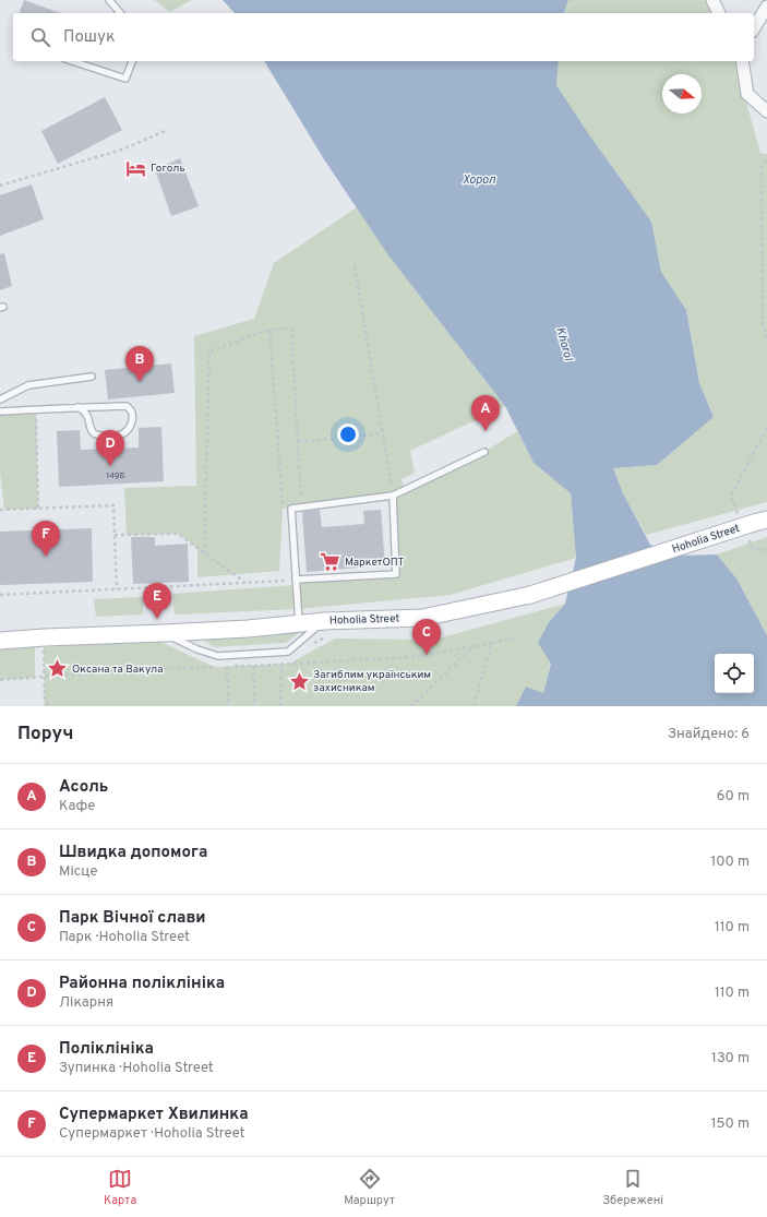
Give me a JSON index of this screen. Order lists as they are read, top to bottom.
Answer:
{
  "streets": {
    "street": ["Hoholia Street"]
  },
  "water": ["Хорол", "Khorol"],
  "places": {
    "hotel": ["Гоголь"],
    "supermarket": ["МаркетОПТ"],
    "place": ["Оксана та Вакула", "Загиблим українським захисникам"]
  },
  "house_numbers": ["149Б"],
  "north": "right",
  "page": {
    "search": "Пошук",
    "pins": [
      "B",
      "A",
      "D",
      "F",
      "E",
      "C"
    ],
    "heading": ["Поруч", "Знайдено: 6"],
    "list": [
      {
        "mark": "A",
        "name": "Асоль",
        "note": "Кафе",
        "value": "60 m"
      },
      {
        "mark": "B",
        "name": "Швидка допомога",
        "note": "Місце",
        "value": "100 m"
      },
      {
        "mark": "C",
        "name": "Парк Вічної слави",
        "note": "Парк · Hoholia Street",
        "value": "110 m"
      },
      {
        "mark": "D",
        "name": "Районна поліклініка",
        "note": "Лікарня",
        "value": "110 m"
      },
      {
        "mark": "E",
        "name": "Поліклініка",
        "note": "Зупинка · Hoholia Street",
        "value": "130 m"
      },
      {
        "mark": "F",
        "name": "Супермаркет Хвилинка",
        "note": "Супермаркет · Hoholia Street",
        "value": "150 m"
      }
    ],
    "nav": ["Карта", "Маршрут", "Збережені"]
  }
}
